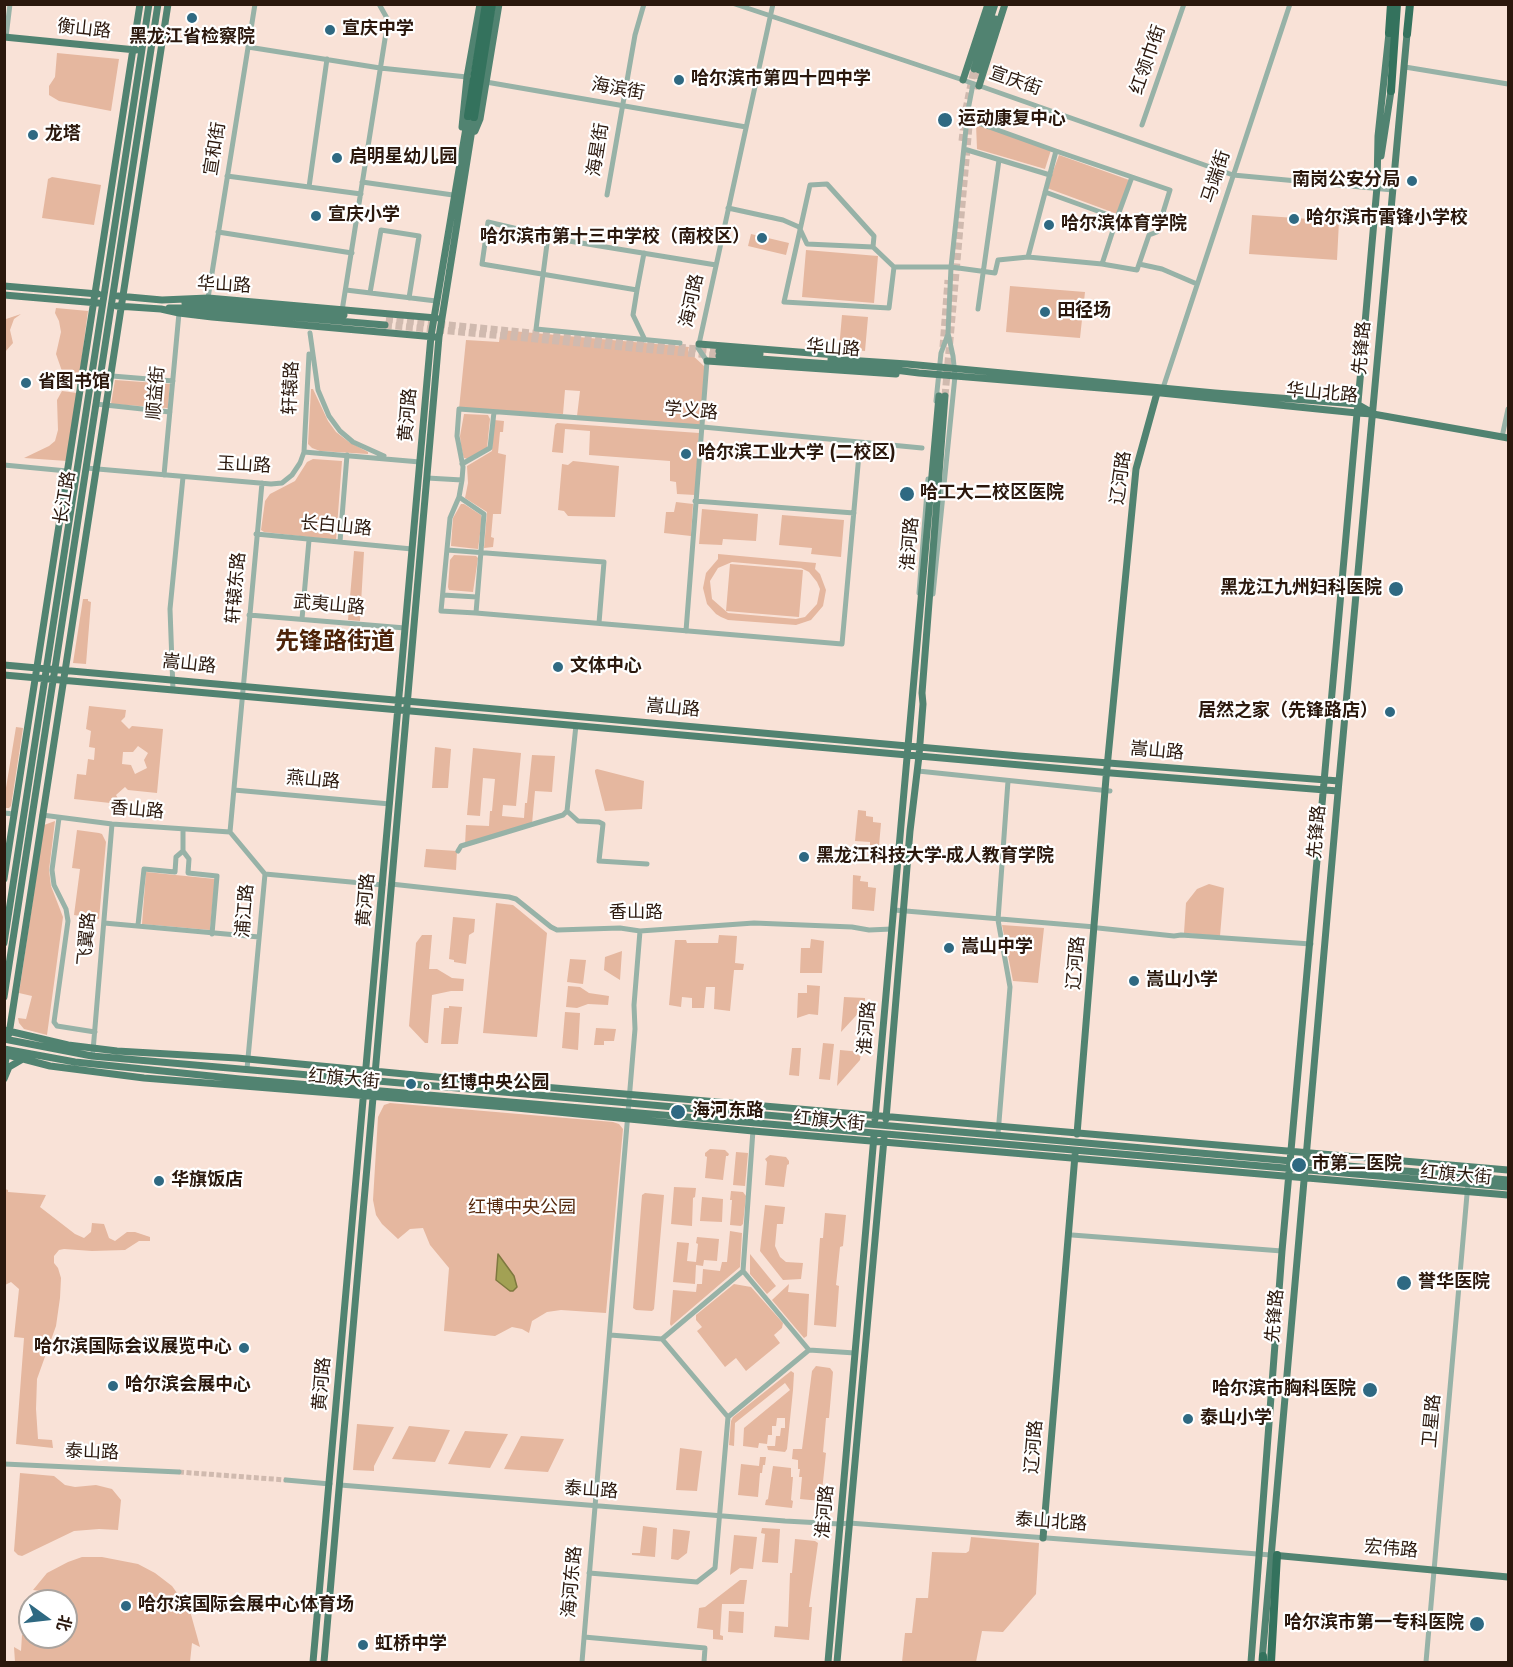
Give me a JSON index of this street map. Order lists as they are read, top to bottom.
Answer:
{
  "streets": {
    "highway": ["先锋路"],
    "main road": [
      "衡山路",
      "华山路",
      "华山北路",
      "黄河路",
      "辽河路",
      "长江路",
      "淮河路",
      "嵩山路",
      "红旗大街",
      "宏伟路"
    ],
    "street": [
      "红领巾街",
      "宣庆街",
      "海滨街",
      "宣和街",
      "海星街",
      "马端街",
      "海河路",
      "轩辕路",
      "顺益街",
      "学义路",
      "玉山路",
      "长白山路",
      "轩辕东路",
      "武夷山路",
      "燕山路",
      "香山路",
      "浦江路",
      "飞翼路",
      "卫星路",
      "泰山路",
      "泰山北路",
      "海河东路"
    ]
  },
  "crossings": [
    ["衡山路", "长江路"],
    ["宣庆街", "马端街"],
    ["宣庆街", "海河路"],
    ["宣庆街", "先锋路"],
    ["海滨街", "海星街"],
    ["海滨街", "海河路"],
    ["海滨街", "黄河路"],
    ["宣和街", "华山路"],
    ["马端街", "华山北路"],
    ["马端街", "辽河路"],
    ["华山路", "海河路"],
    ["华山路", "轩辕路"],
    ["华山路", "顺益街"],
    ["华山路", "华山北路"],
    ["华山路", "黄河路"],
    ["华山路", "长江路"],
    ["先锋路", "华山北路"],
    ["先锋路", "嵩山路"],
    ["先锋路", "红旗大街"],
    ["先锋路", "泰山北路"],
    ["先锋路", "宏伟路"],
    ["轩辕路", "玉山路"],
    ["顺益街", "玉山路"],
    ["华山北路", "辽河路"],
    ["黄河路", "长白山路"],
    ["黄河路", "武夷山路"],
    ["黄河路", "嵩山路"],
    ["黄河路", "燕山路"],
    ["黄河路", "香山路"],
    ["黄河路", "红旗大街"],
    ["黄河路", "泰山路"],
    ["玉山路", "长江路"],
    ["玉山路", "轩辕东路"],
    ["辽河路", "嵩山路"],
    ["辽河路", "红旗大街"],
    ["辽河路", "泰山北路"],
    ["长江路", "嵩山路"],
    ["长白山路", "轩辕东路"],
    ["淮河路", "嵩山路"],
    ["淮河路", "香山路"],
    ["淮河路", "红旗大街"],
    ["淮河路", "泰山路"],
    ["淮河路", "泰山北路"],
    ["轩辕东路", "武夷山路"],
    ["轩辕东路", "嵩山路"],
    ["香山路", "浦江路"],
    ["香山路", "飞翼路"],
    ["香山路", "海河东路"],
    ["浦江路", "红旗大街"],
    ["飞翼路", "红旗大街"],
    ["红旗大街", "卫星路"],
    ["红旗大街", "海河东路"],
    ["卫星路", "宏伟路"],
    ["泰山路", "泰山北路"],
    ["泰山路", "海河东路"],
    ["泰山北路", "宏伟路"]
  ],
  "districts": ["先锋路街道"],
  "parks": ["红博中央公园"],
  "places": [
    "黑龙江省检察院",
    "宣庆中学",
    "哈尔滨市第四十四中学",
    "运动康复中心",
    "龙塔",
    "启明星幼儿园",
    "南岗公安分局",
    "宣庆小学",
    "哈尔滨市雷锋小学校",
    "哈尔滨体育学院",
    "哈尔滨市第十三中学校（南校区）",
    "田径场",
    "省图书馆",
    "哈尔滨工业大学 (二校区)",
    "哈工大二校区医院",
    "黑龙江九州妇科医院",
    "文体中心",
    "居然之家（先锋路店）",
    "黑龙江科技大学-成人教育学院",
    "嵩山中学",
    "嵩山小学",
    "。红博中央公园",
    "海河东路",
    "市第二医院",
    "华旗饭店",
    "誉华医院",
    "哈尔滨国际会议展览中心",
    "哈尔滨会展中心",
    "哈尔滨市胸科医院",
    "泰山小学",
    "哈尔滨国际会展中心体育场",
    "哈尔滨市第一专科医院",
    "虹桥中学"
  ],
  "north": "right"
}
